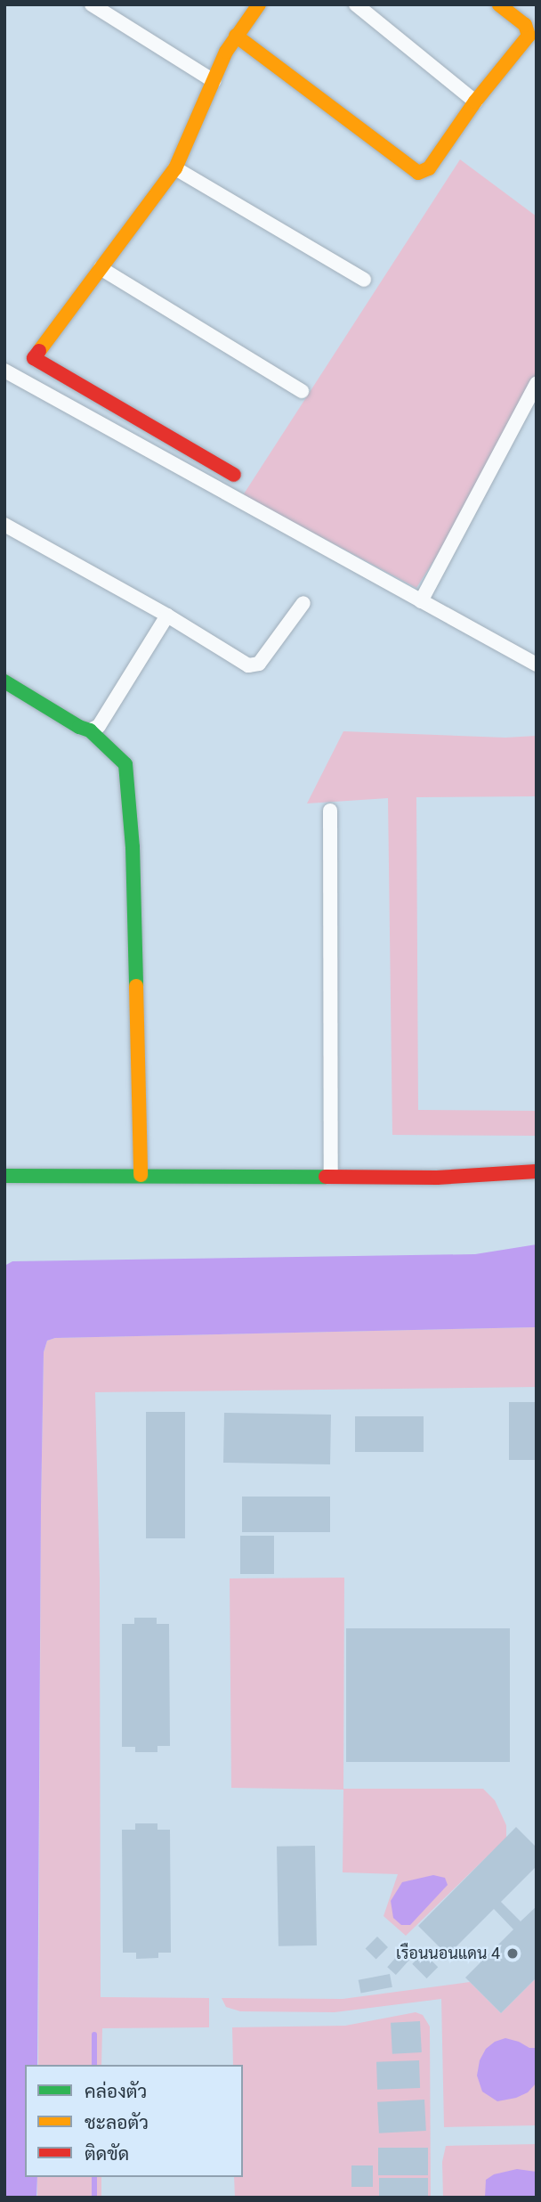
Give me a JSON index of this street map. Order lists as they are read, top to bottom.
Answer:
{
  "places": ["เรือนนอนแดน 4"],
  "legend": ["คล่องตัว", "ชะลอตัว", "ติดขัด"]
}
